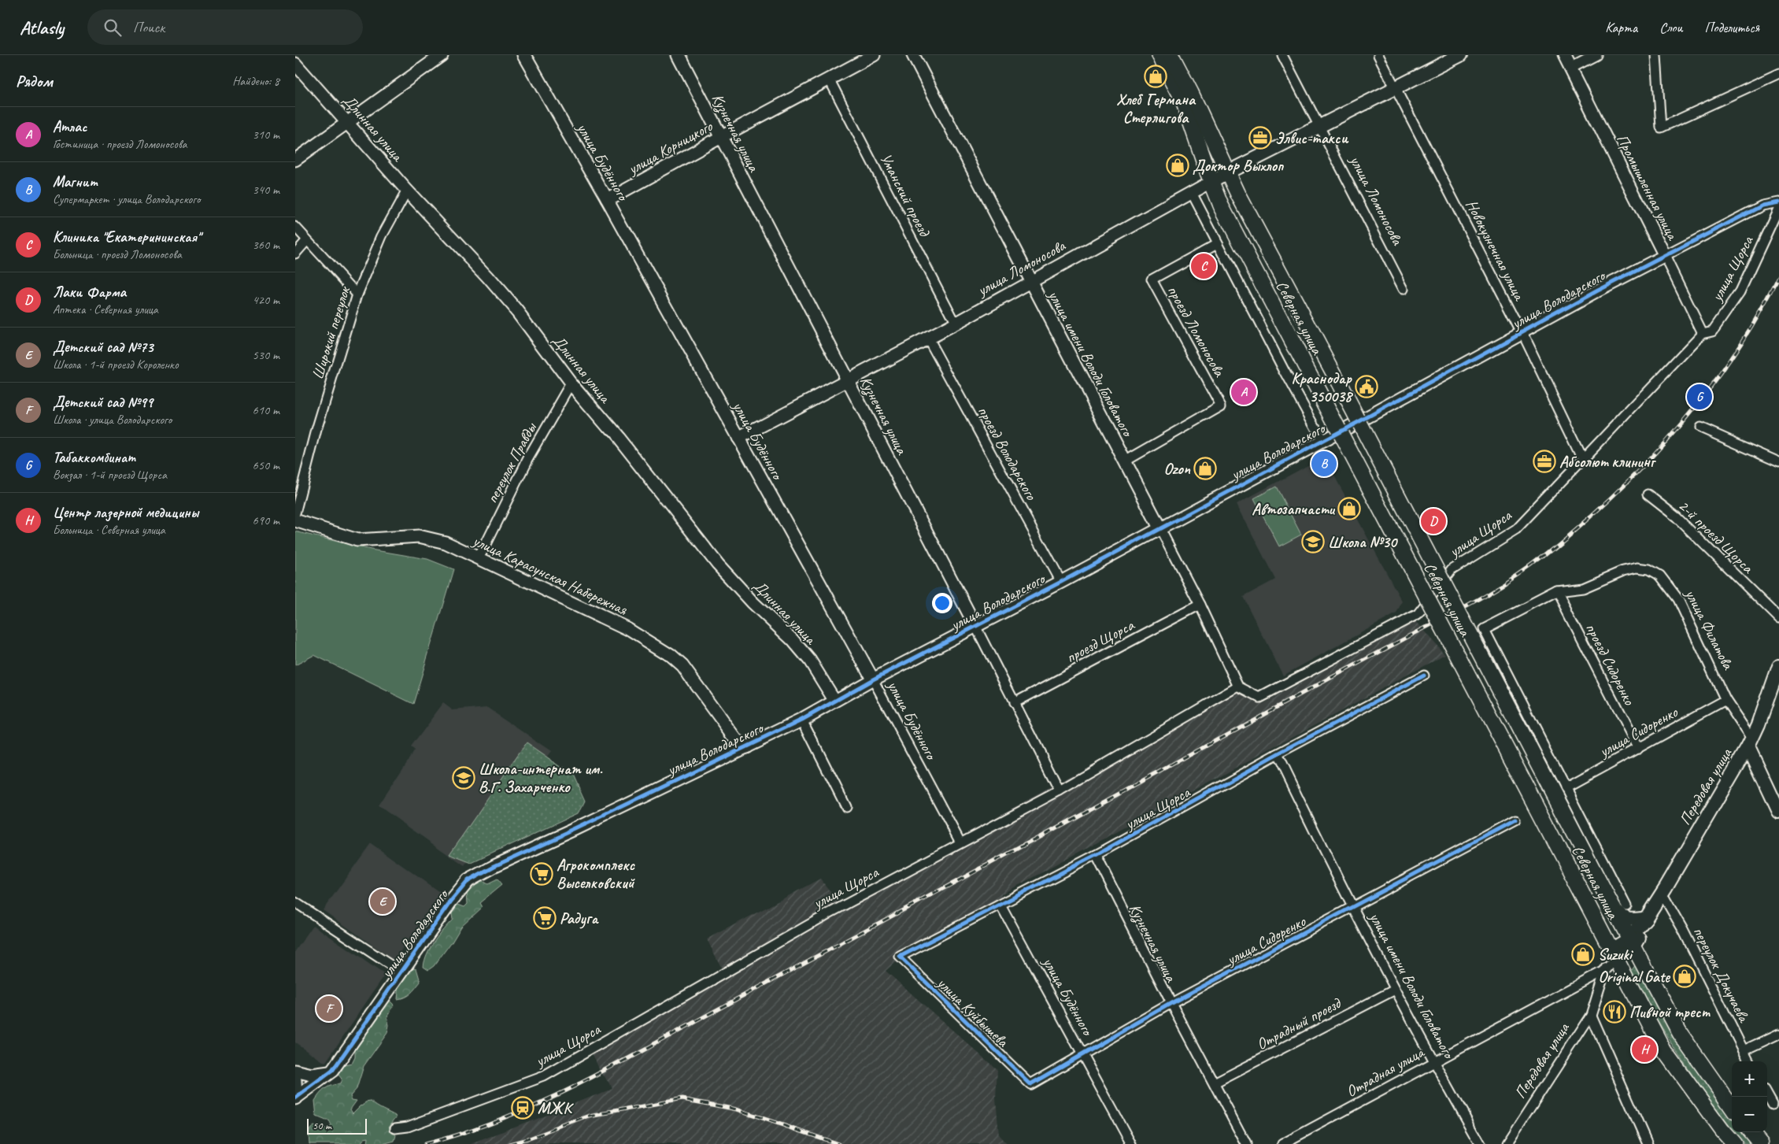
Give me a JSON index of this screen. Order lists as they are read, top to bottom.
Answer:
{
  "streets": {
    "main road": [
      "улица Ломоносова",
      "Северная улица",
      "улица Филатова",
      "Передовая улица"
    ],
    "street": [
      "Длинная улица",
      "Кузнечная улица",
      "улица Корницкого",
      "улица Будённого",
      "Промышленная улица",
      "Уманский проезд",
      "Новокузнечная улица",
      "улица Щорса",
      "улица Володарского",
      "проезд Ломоносова",
      "Широкий переулок",
      "улица имени Володи Головатого",
      "проезд Володарского",
      "переулок Правды",
      "2-й проезд Щорса",
      "улица Карасунская Набережная",
      "проезд Щорса",
      "проезд Сидоренко",
      "улица Сидоренко",
      "переулок Докучаева",
      "улица Куйбышева",
      "Отрадный проезд",
      "Отрадная улица"
    ]
  },
  "crossings": [
    ["Длинная улица", "улица Володарского"],
    ["Длинная улица", "Широкий переулок"],
    ["Длинная улица", "переулок Правды"],
    ["Кузнечная улица", "улица Корницкого"],
    ["Кузнечная улица", "улица Ломоносова"],
    ["Кузнечная улица", "улица Щорса"],
    ["Кузнечная улица", "улица Володарского"],
    ["Кузнечная улица", "проезд Щорса"],
    ["Кузнечная улица", "улица Сидоренко"],
    ["Кузнечная улица", "Отрадный проезд"],
    ["улица Корницкого", "улица Будённого"],
    ["улица Корницкого", "Уманский проезд"],
    ["улица Будённого", "улица Ломоносова"],
    ["улица Будённого", "улица Щорса"],
    ["улица Будённого", "улица Володарского"],
    ["улица Будённого", "улица Сидоренко"],
    ["Промышленная улица", "улица Щорса"],
    ["Промышленная улица", "улица Володарского"],
    ["Уманский проезд", "улица Ломоносова"],
    ["улица Ломоносова", "Новокузнечная улица"],
    ["улица Ломоносова", "Северная улица"],
    ["улица Ломоносова", "улица имени Володи Головатого"],
    ["улица Ломоносова", "проезд Володарского"],
    ["Новокузнечная улица", "улица Щорса"],
    ["Новокузнечная улица", "улица Володарского"],
    ["улица Щорса", "улица имени Володи Головатого"],
    ["улица Щорса", "улица Куйбышева"],
    ["улица Володарского", "улица имени Володи Головатого"],
    ["улица Володарского", "проезд Володарского"],
    ["улица Володарского", "улица Карасунская Набережная"],
    ["Северная улица", "Передовая улица"],
    ["проезд Ломоносова", "улица имени Володи Головатого"],
    ["улица имени Володи Головатого", "проезд Щорса"],
    ["улица имени Володи Головатого", "улица Сидоренко"],
    ["улица имени Володи Головатого", "Отрадный проезд"],
    ["улица имени Володи Головатого", "Отрадная улица"],
    ["переулок Правды", "улица Карасунская Набережная"],
    ["улица Филатова", "проезд Сидоренко"],
    ["улица Филатова", "улица Сидоренко"],
    ["улица Филатова", "Передовая улица"],
    ["проезд Сидоренко", "улица Сидоренко"],
    ["улица Сидоренко", "улица Куйбышева"],
    ["Передовая улица", "переулок Докучаева"],
    ["Передовая улица", "Отрадная улица"]
  ],
  "places": {
    "shop": [
      "Хлеб Германа Стерлигова",
      "Доктор Выхлоп",
      "Ozon",
      "Автозапчасти",
      "Suzuki",
      "Original Gate"
    ],
    "office": ["Элвис-такси", "Абсолют клининг"],
    "public building": ["Краснодар 350038"],
    "school or university": ["Школа №30", "Школа-интернат им. В.Г. Захарченко"],
    "supermarket": ["Агрокомплекс Выселковский", "Радуга"],
    "restaurant": ["Пивной трест"],
    "station": ["МЖК"]
  },
  "scale_bar": "50 m",
  "page": {
    "header": "Atlasly",
    "search": "Поиск",
    "nav": ["Карта", "Слои", "Поделиться"],
    "heading": ["Рядом", "Найдено: 8"],
    "list": [
      {
        "mark": "A",
        "name": "Атлас",
        "note": "Гостиница · проезд Ломоносова",
        "value": "310 m"
      },
      {
        "mark": "B",
        "name": "Магнит",
        "note": "Супермаркет · улица Володарского",
        "value": "340 m"
      },
      {
        "mark": "C",
        "name": "Клиника \"Екатерининская\"",
        "note": "Больница · проезд Ломоносова",
        "value": "360 m"
      },
      {
        "mark": "D",
        "name": "Лаки Фарма",
        "note": "Аптека · Северная улица",
        "value": "420 m"
      },
      {
        "mark": "E",
        "name": "Детский сад №73",
        "note": "Школа · 1-й проезд Короленко",
        "value": "530 m"
      },
      {
        "mark": "F",
        "name": "Детский сад №99",
        "note": "Школа · улица Володарского",
        "value": "610 m"
      },
      {
        "mark": "G",
        "name": "Табаккомбинат",
        "note": "Вокзал · 1-й проезд Щорса",
        "value": "650 m"
      },
      {
        "mark": "H",
        "name": "Центр лазерной медицины",
        "note": "Больница · Северная улица",
        "value": "690 m"
      }
    ],
    "pins": [
      "C",
      "A",
      "G",
      "B",
      "D",
      "E",
      "F",
      "H"
    ],
    "map_buttons": ["+", "−"],
    "scale": "50 m"
  }
}
